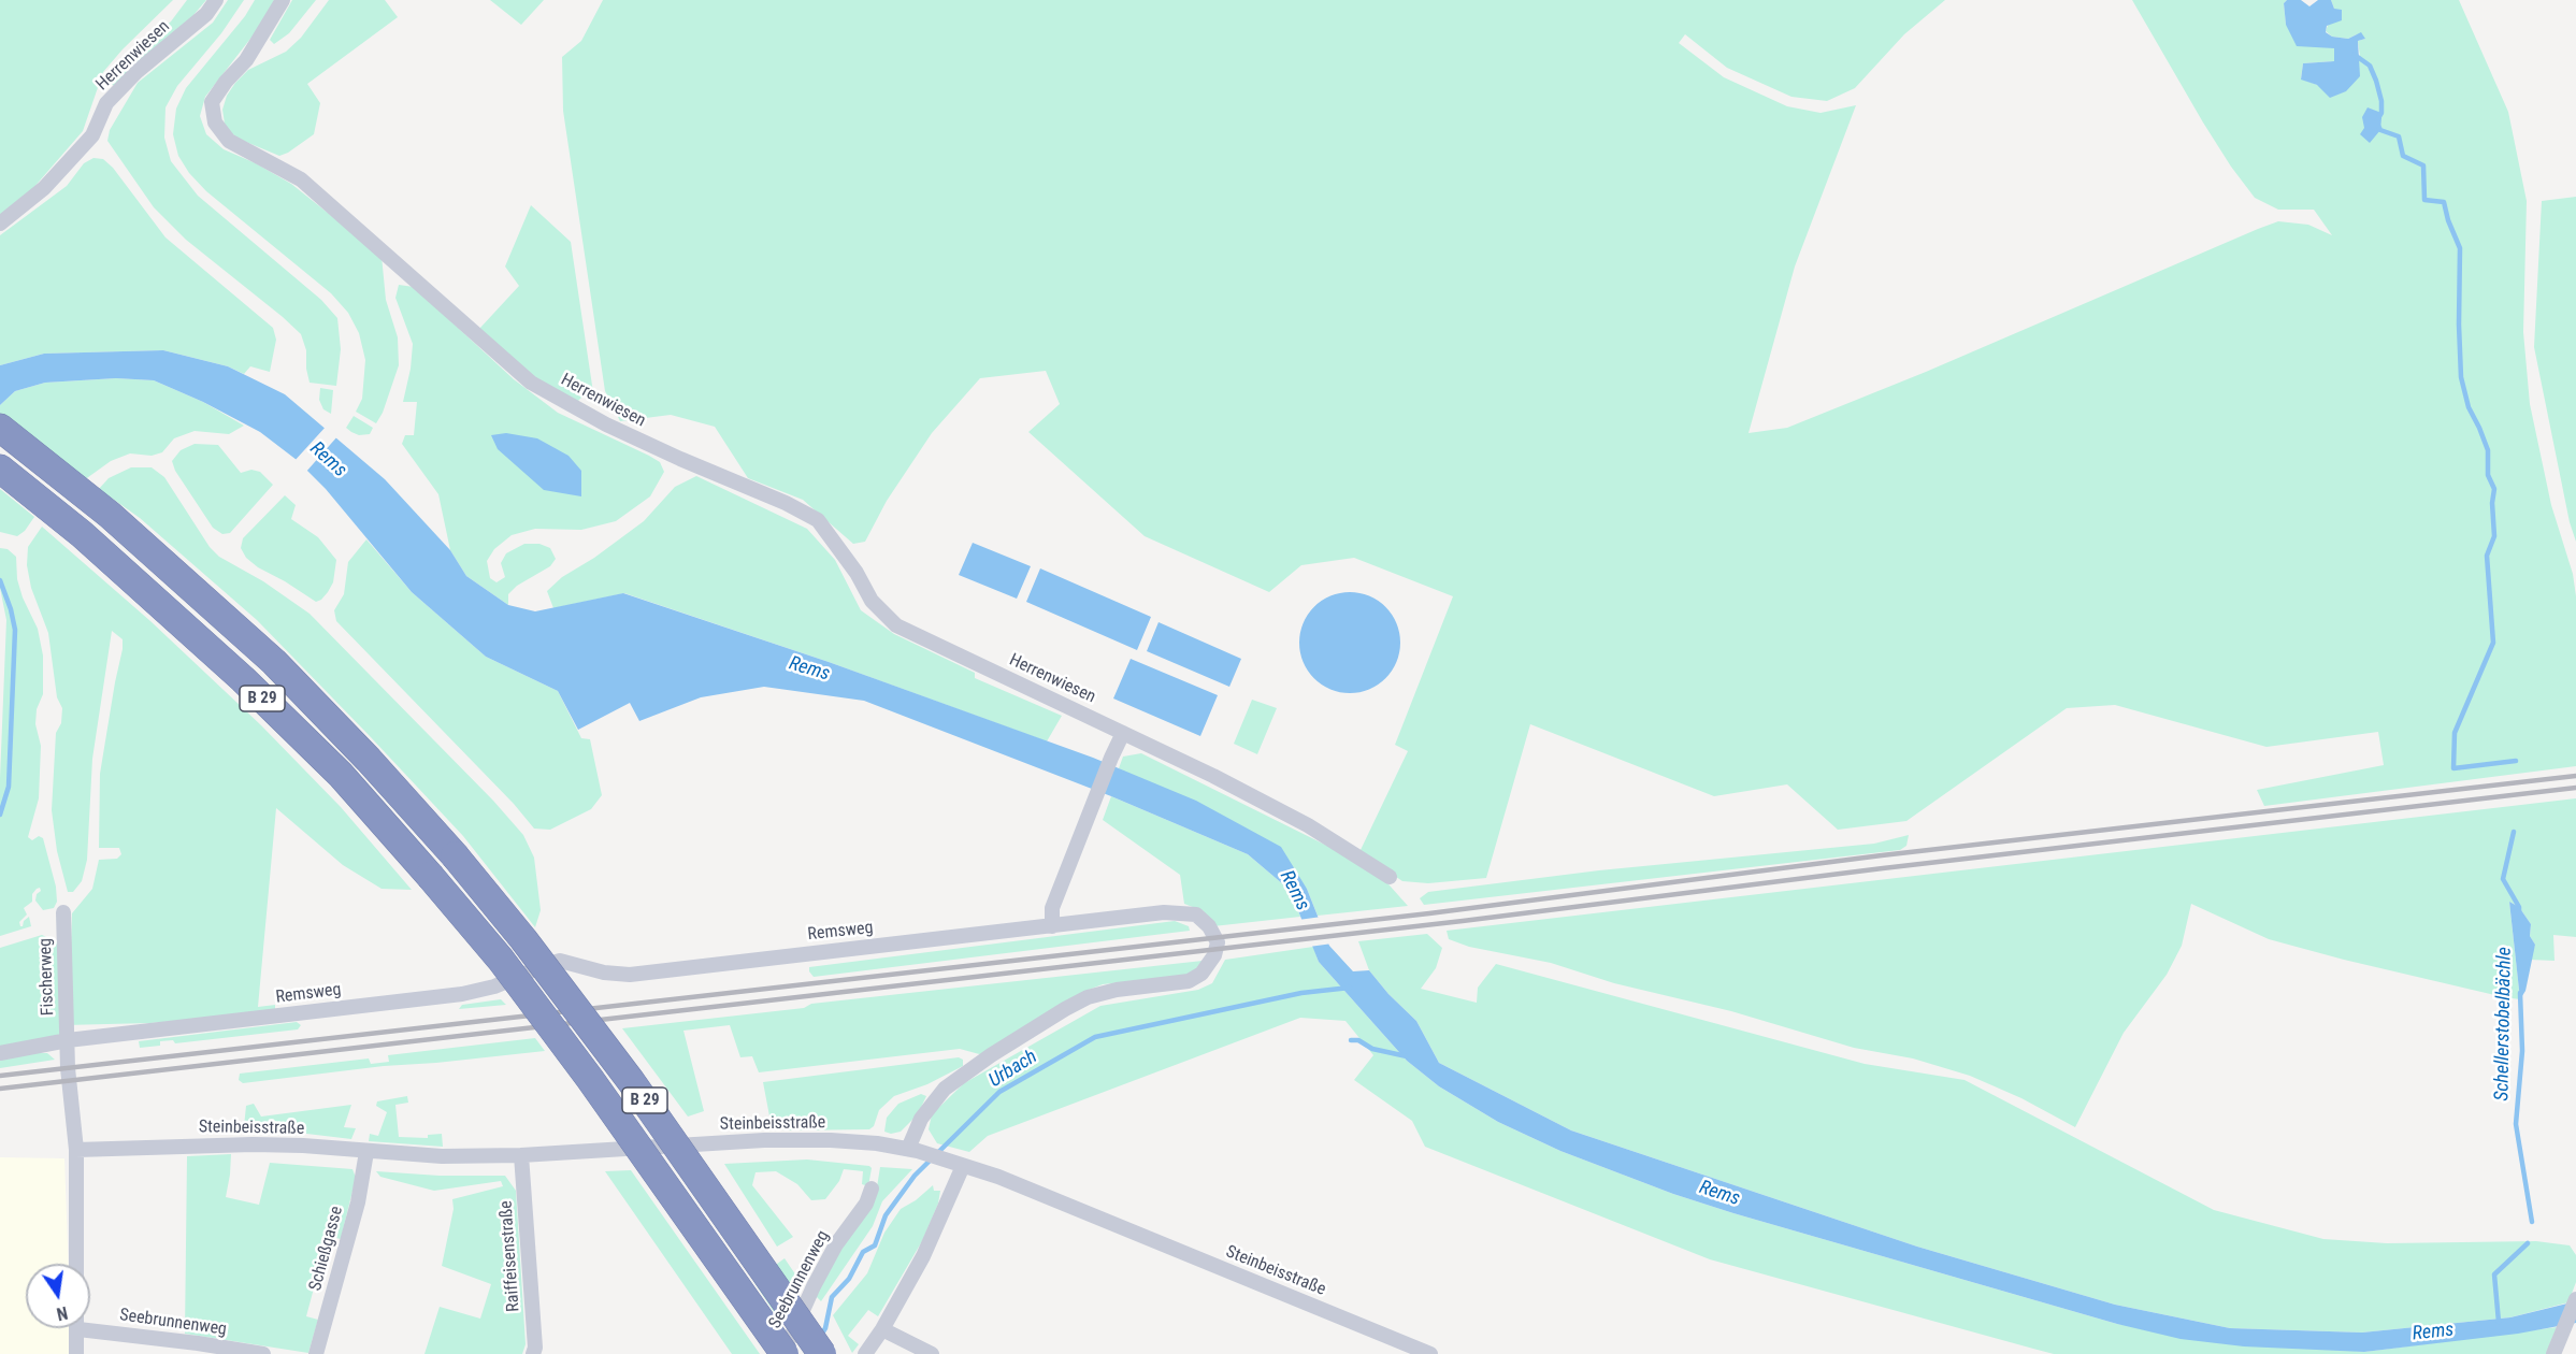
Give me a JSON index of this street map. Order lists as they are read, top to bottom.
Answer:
{
  "streets": {
    "highway": ["B 29"],
    "street": [
      "Herrenwiesen",
      "Remsweg",
      "Fischerweg",
      "Steinbeisstraße",
      "Schießgasse",
      "Raiffeisenstraße",
      "Seebrunnenweg"
    ]
  },
  "crossings": [
    ["Remsweg", "Fischerweg"],
    ["Remsweg", "Steinbeisstraße"],
    ["Fischerweg", "Steinbeisstraße"],
    ["Fischerweg", "Seebrunnenweg"],
    ["Steinbeisstraße", "Schießgasse"],
    ["Steinbeisstraße", "Raiffeisenstraße"]
  ],
  "water": ["Rems", "Schellerstobelbächle", "Urbach"],
  "north": "bottom"
}
